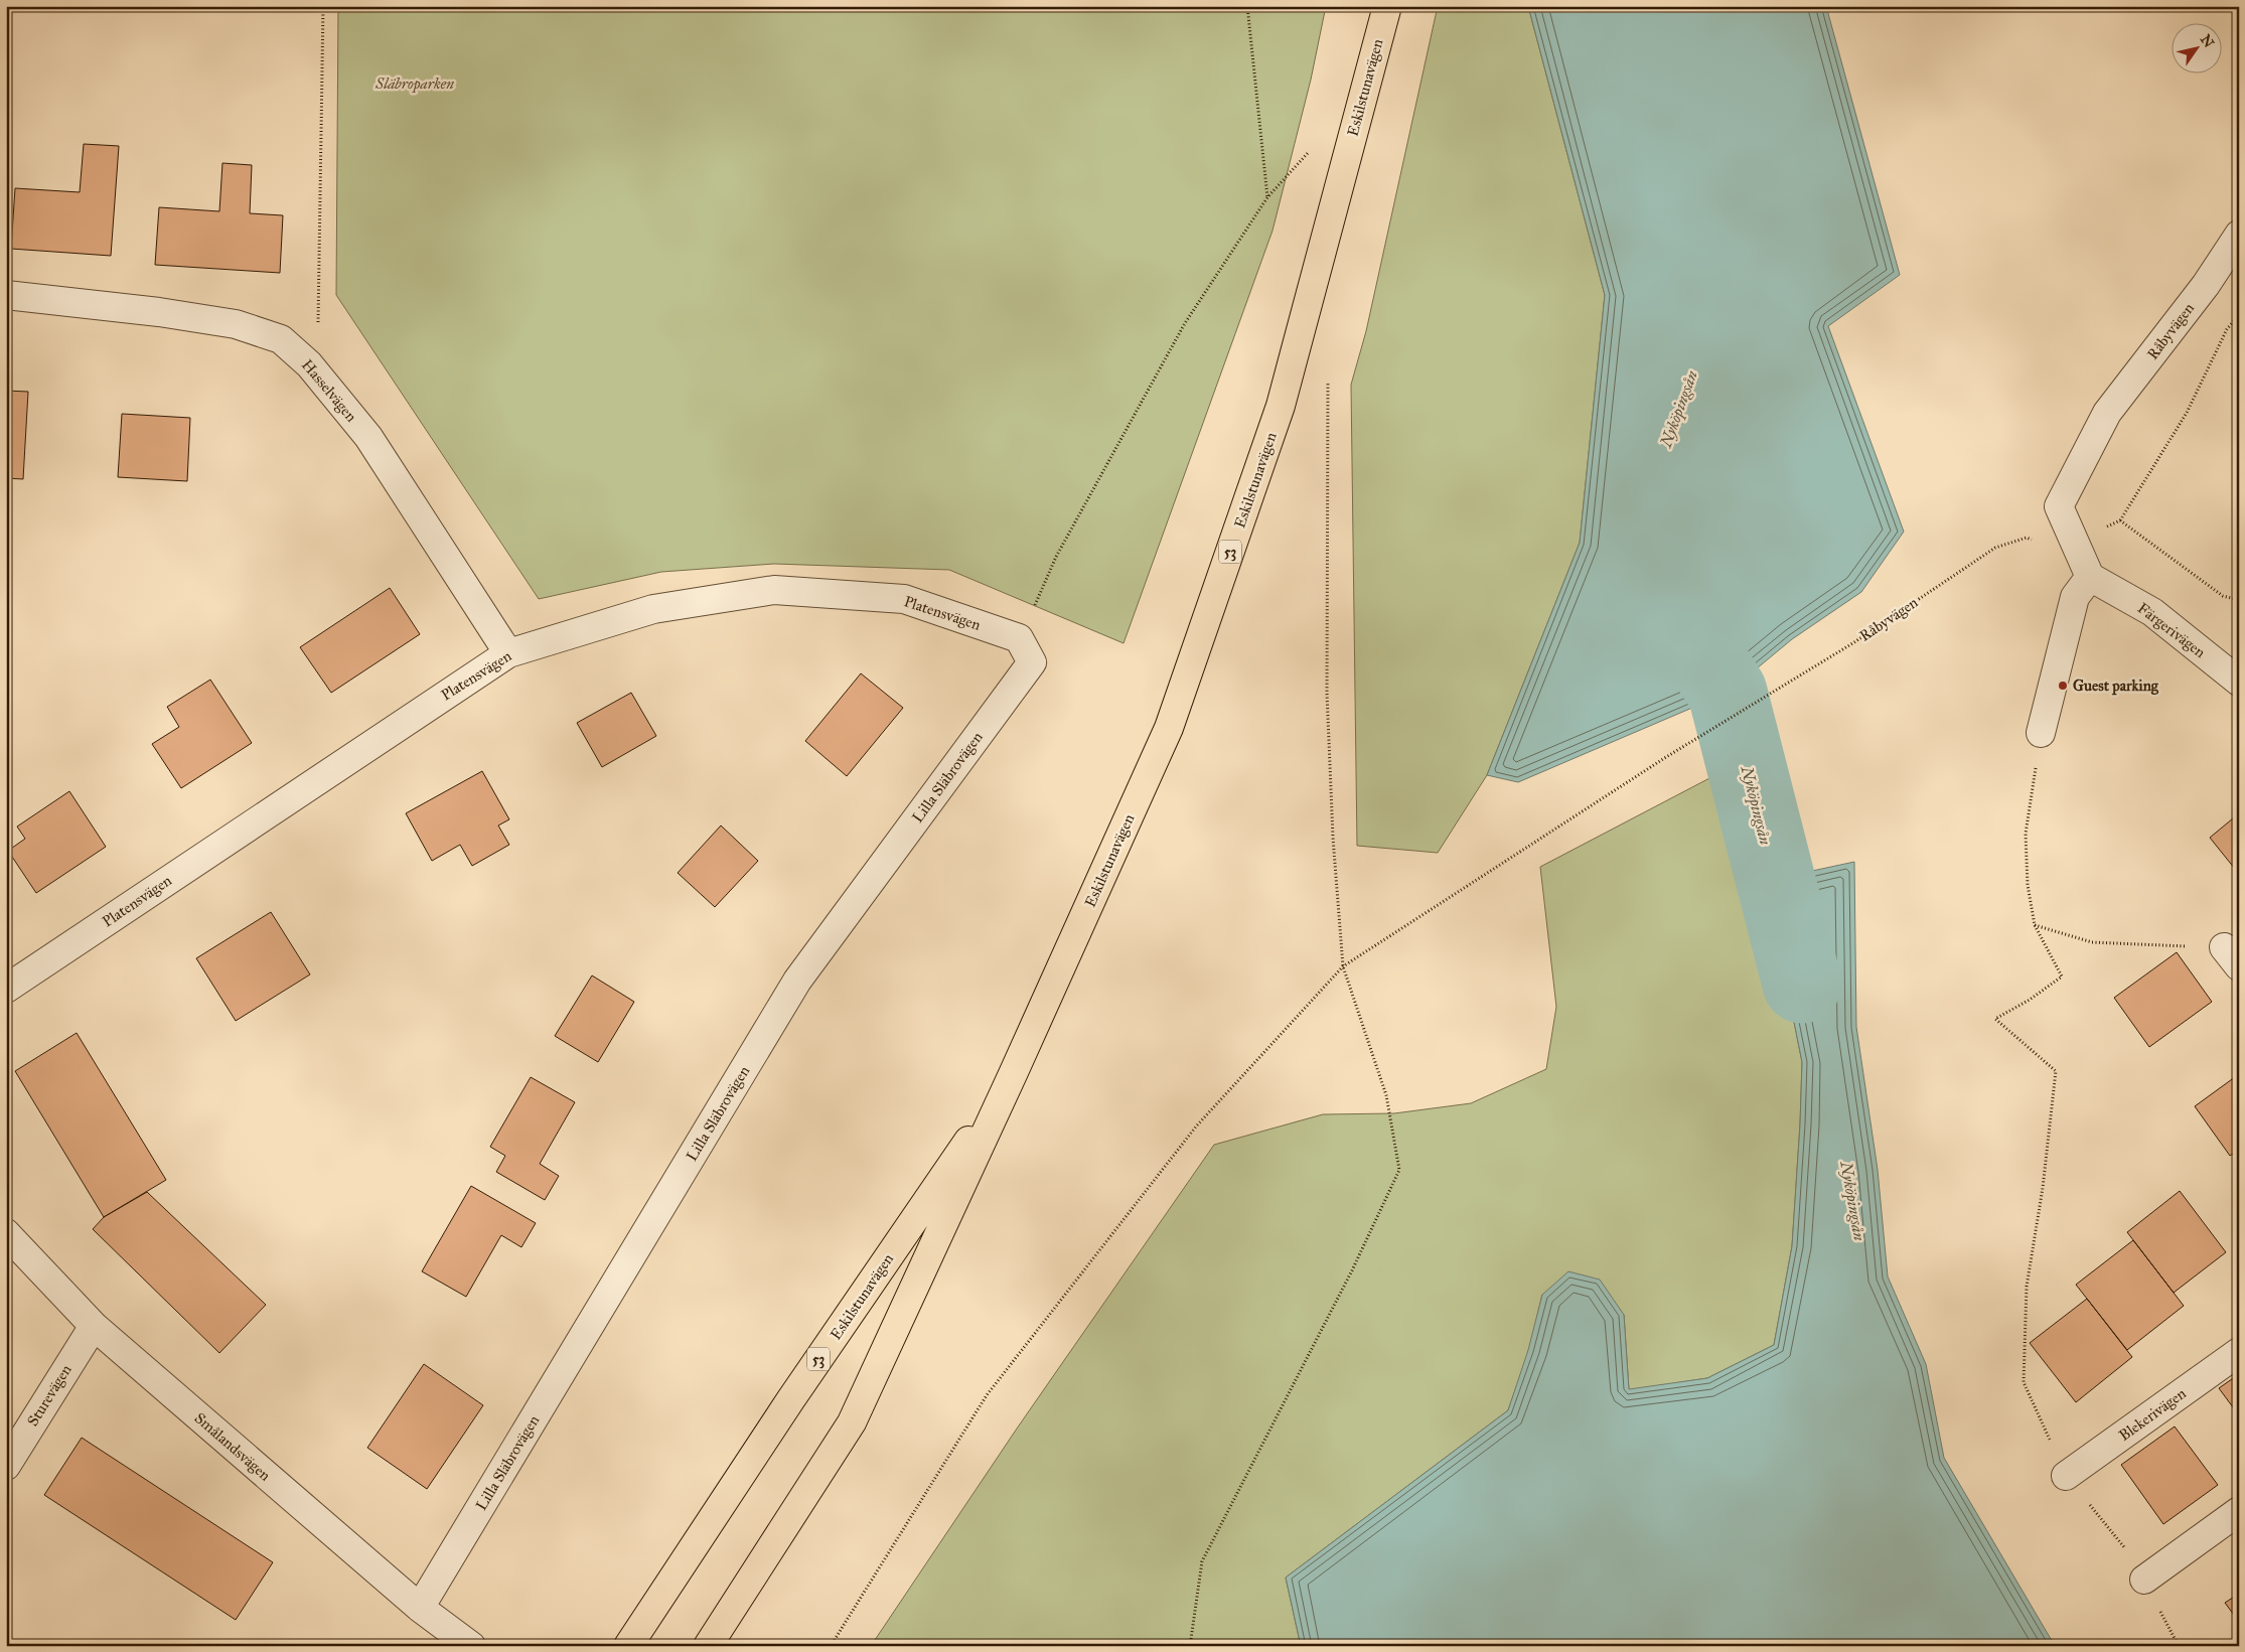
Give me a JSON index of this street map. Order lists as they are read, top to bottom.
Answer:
{
  "streets": {
    "main road": ["Eskilstunavägen", "53"],
    "street": [
      "Råbyvägen",
      "Hasselvägen",
      "Platensvägen",
      "Färgerivägen",
      "Lilla Släbrovägen",
      "Sturevägen",
      "Blekerivägen",
      "Smålandsvägen"
    ]
  },
  "crossings": [
    ["Hasselvägen", "Platensvägen"],
    ["Platensvägen", "Lilla Släbrovägen"],
    ["Lilla Släbrovägen", "Smålandsvägen"],
    ["Sturevägen", "Smålandsvägen"]
  ],
  "water": ["Nyköpingsån"],
  "parks": ["Släbroparken"],
  "places": ["Guest parking"],
  "north": "top right"
}
